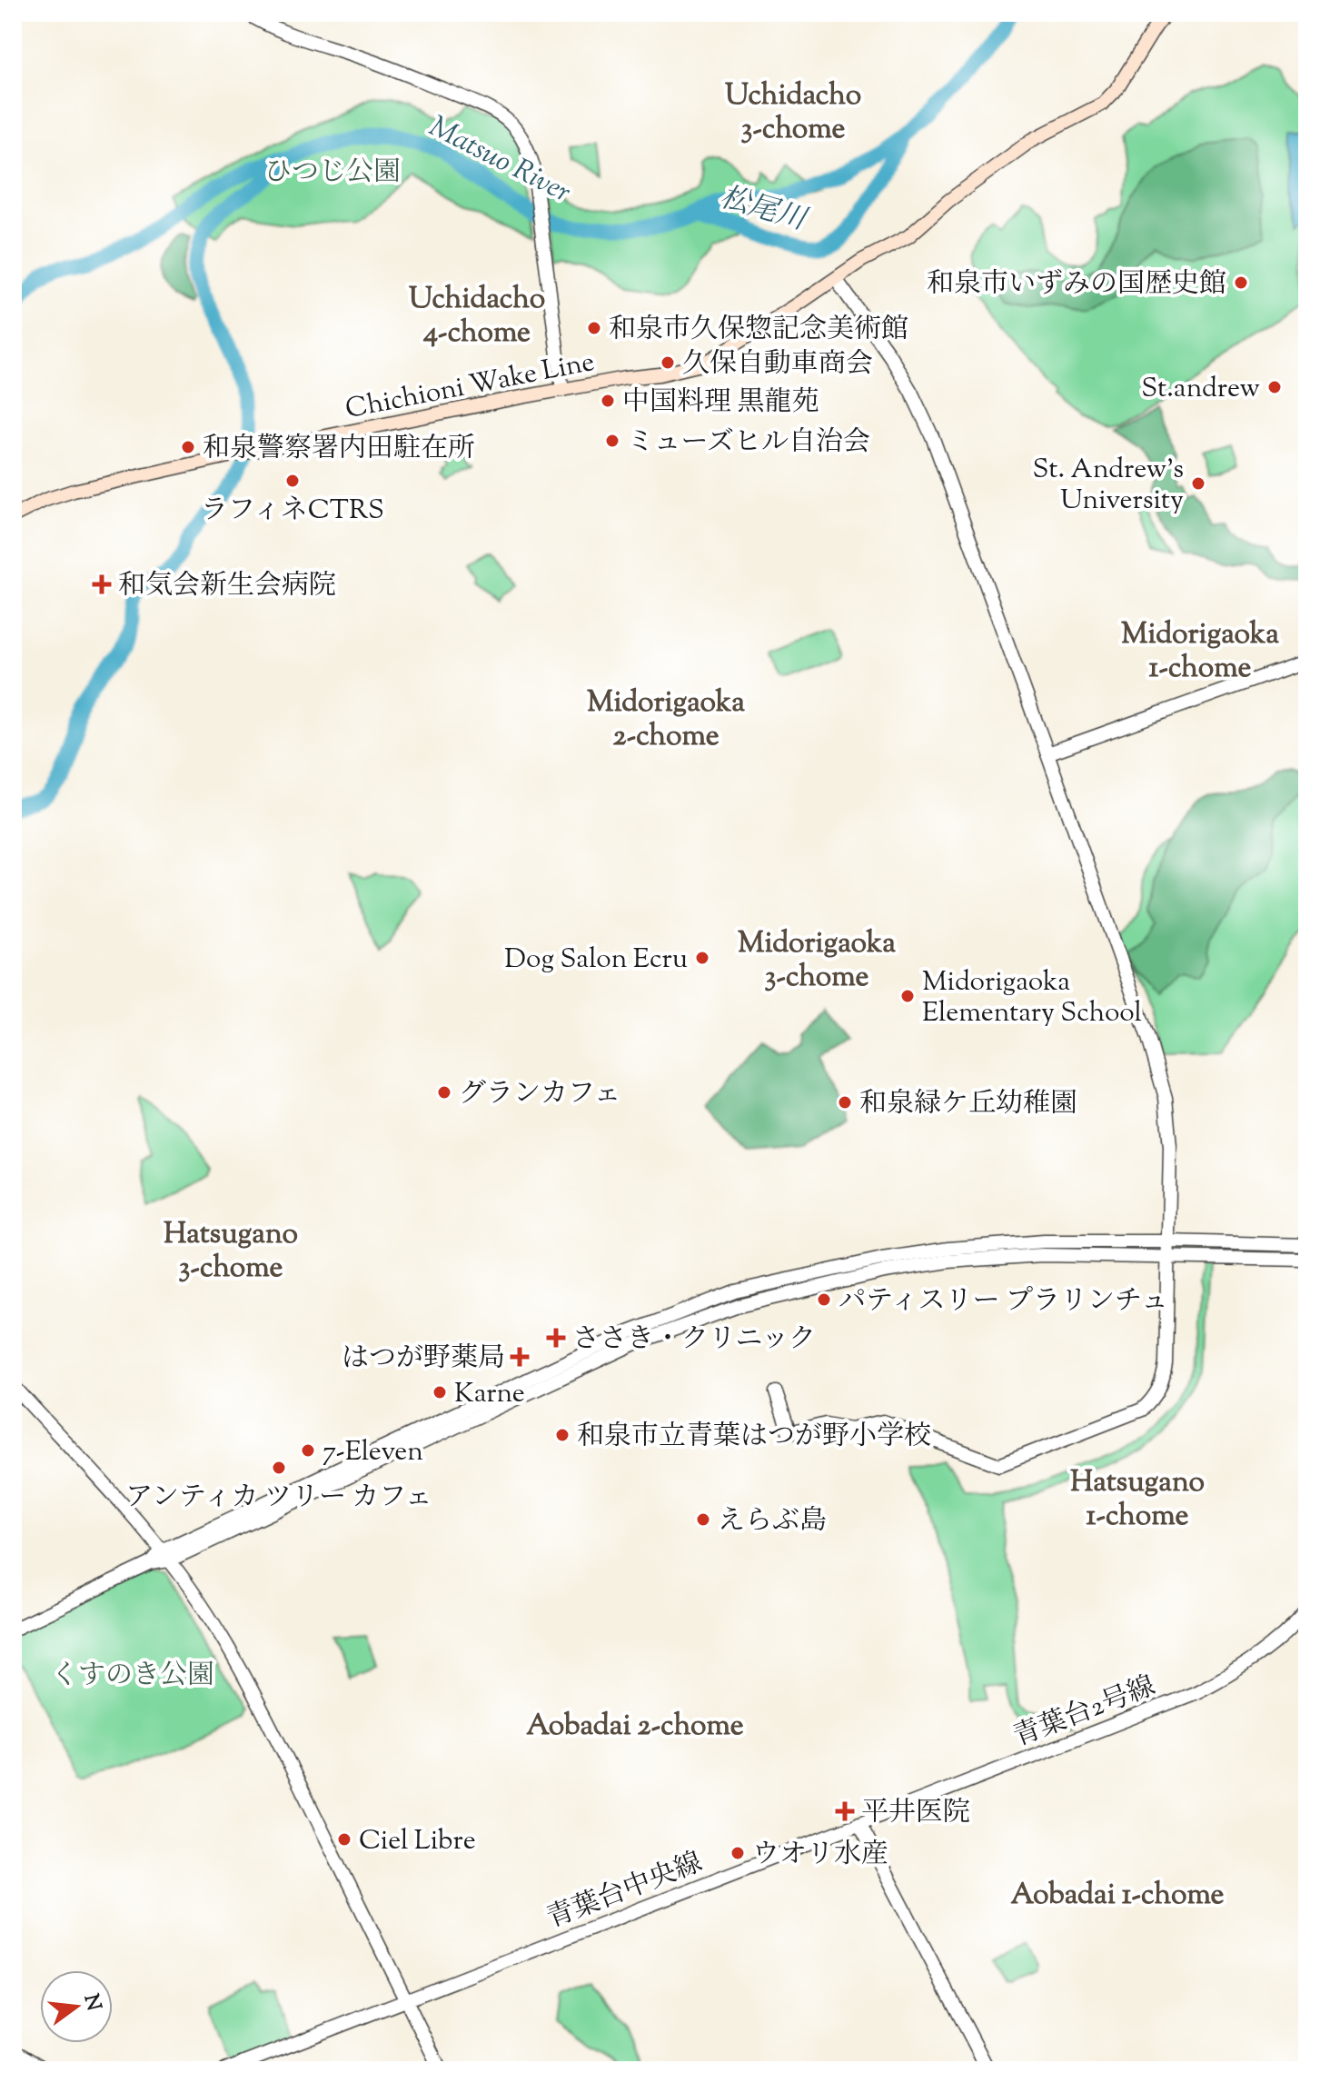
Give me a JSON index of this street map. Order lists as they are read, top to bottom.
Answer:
{
  "streets": {
    "main road": ["Chichioni Wake Line"],
    "street": ["青葉台2号線", "青葉台中央線"]
  },
  "crossings": [
    ["青葉台2号線", "青葉台中央線"]
  ],
  "districts": [
    "Uchidacho 3-chome",
    "Uchidacho 4-chome",
    "Midorigaoka 1-chome",
    "Midorigaoka 2-chome",
    "Midorigaoka 3-chome",
    "Hatsugano 3-chome",
    "Hatsugano 1-chome",
    "Aobadai 2-chome",
    "Aobadai 1-chome"
  ],
  "water": ["Matsuo River", "松尾川"],
  "parks": ["ひつじ公園", "くすのき公園"],
  "places": {
    "other": [
      "和泉市いずみの国歴史館",
      "和泉市久保惣記念美術館",
      "久保自動車商会",
      "St.andrew",
      "中国料理 黒龍苑",
      "ミューズヒル自治会",
      "和泉警察署内田駐在所",
      "ラフィネCTRS",
      "St. Andrew's University",
      "Dog Salon Ecru",
      "Midorigaoka Elementary School",
      "グランカフェ",
      "和泉緑ケ丘幼稚園",
      "パティスリー プラリンチュ",
      "Karne",
      "和泉市立青葉はつが野小学校",
      "7-Eleven",
      "アンティカ ツリー カフェ",
      "えらぶ島",
      "Ciel Libre",
      "ウオリ水産"
    ],
    "health": [
      "和気会新生会病院",
      "ささき・クリニック",
      "はつが野薬局",
      "平井医院"
    ]
  },
  "north": "right"
}
